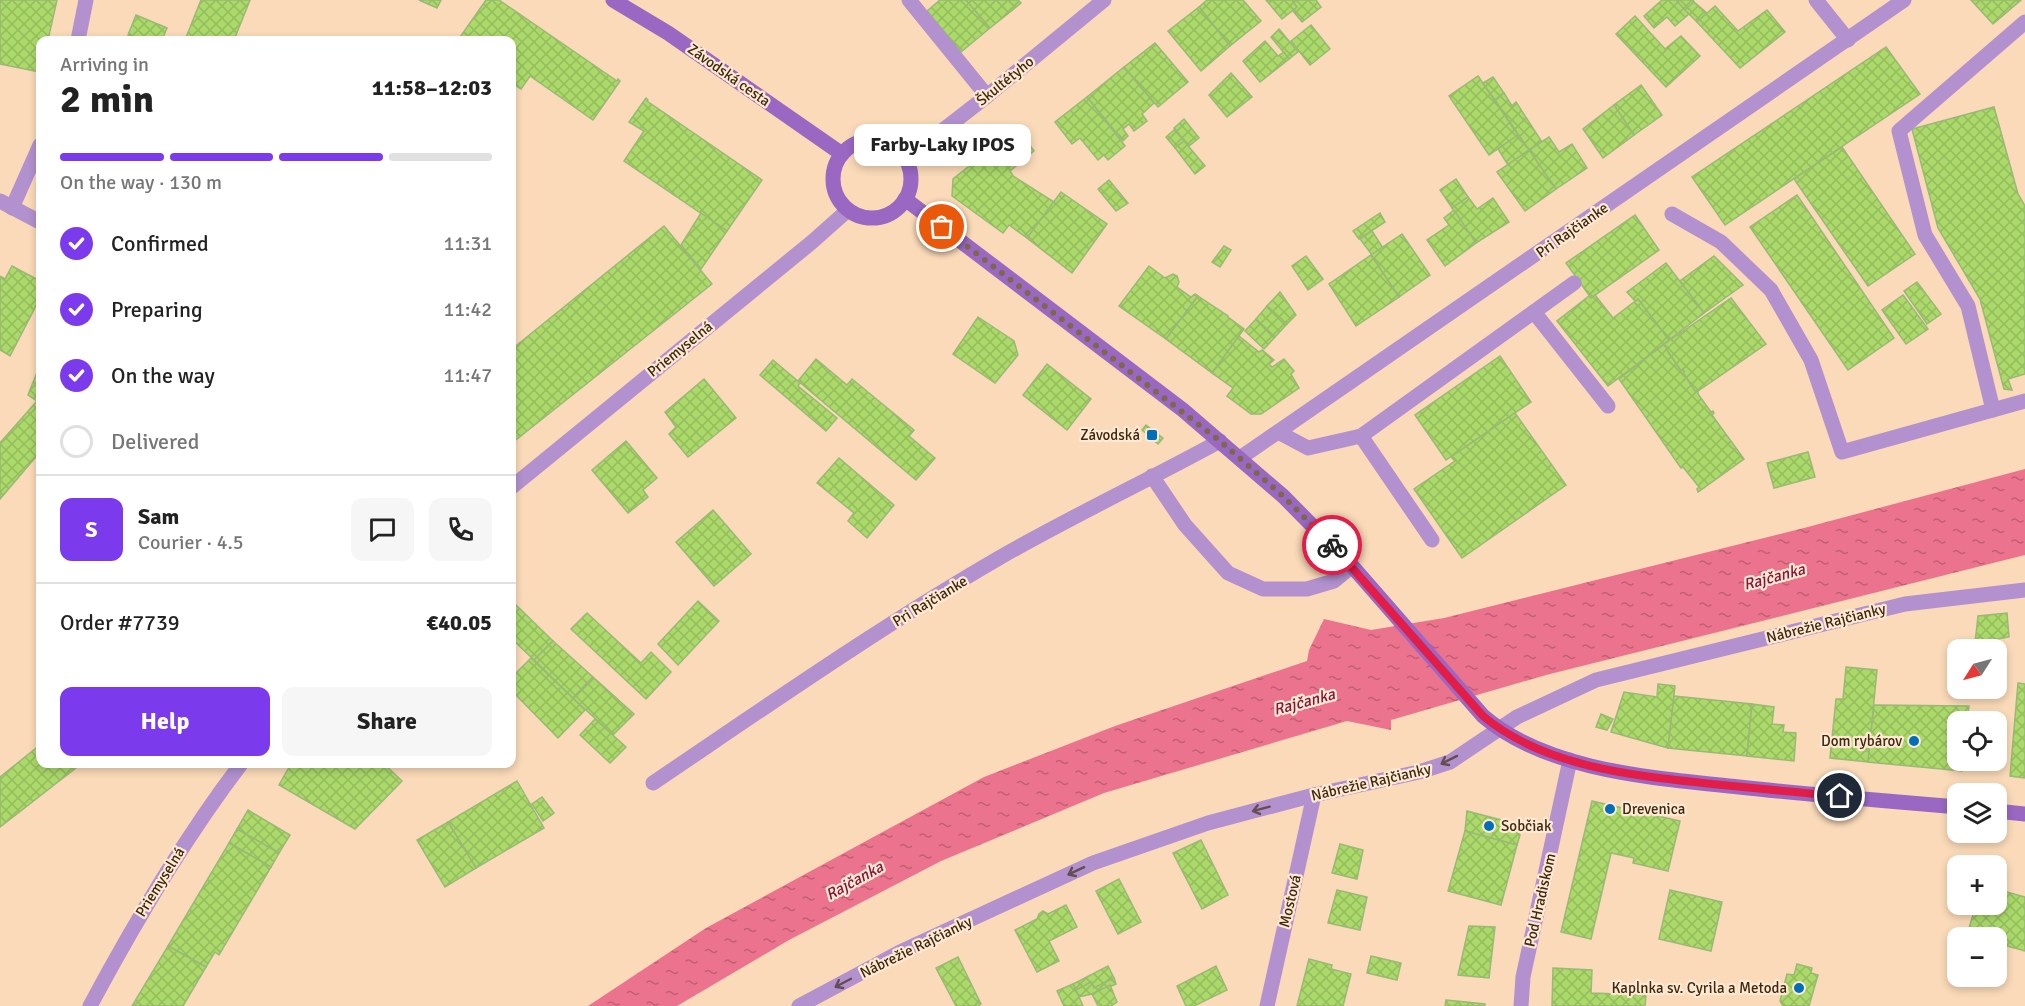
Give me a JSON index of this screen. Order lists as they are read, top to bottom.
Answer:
{
  "streets": {
    "street": [
      "Závodská cesta",
      "Škultétyho",
      "Pri Rajčianke",
      "Priemyselná",
      "Nábrežie Rajčianky",
      "Pod Hradiskom",
      "Mostová"
    ]
  },
  "crossings": [
    ["Závodská cesta", "Škultétyho"],
    ["Závodská cesta", "Priemyselná"],
    ["Škultétyho", "Priemyselná"],
    ["Nábrežie Rajčianky", "Mostová"]
  ],
  "one_way": ["Nábrežie Rajčianky"],
  "water": ["Rajčanka"],
  "places": {
    "other": [
      "Farby-Laky IPOS",
      "Dom rybárov",
      "Drevenica",
      "Sobčiak",
      "Kaplnka sv. Cyrila a Metoda"
    ],
    "transit": ["Závodská"]
  },
  "north": "bottom left",
  "page": {
    "heading": ["2 min", "Arriving in", "11:58–12:03"],
    "panel": [
      "Sam",
      "Courier · 4.5",
      "Order #7739",
      "€40.05"
    ],
    "bubble": "Farby-Laky IPOS",
    "bar": "On the way · 130 m",
    "list": [
      ["Confirmed", "11:31"],
      ["Preparing", "11:42"],
      ["On the way", "11:47"],
      "Delivered"
    ],
    "round": "S",
    "map_buttons": ["+", "−"],
    "buttons": ["Help", "Share"]
  }
}
